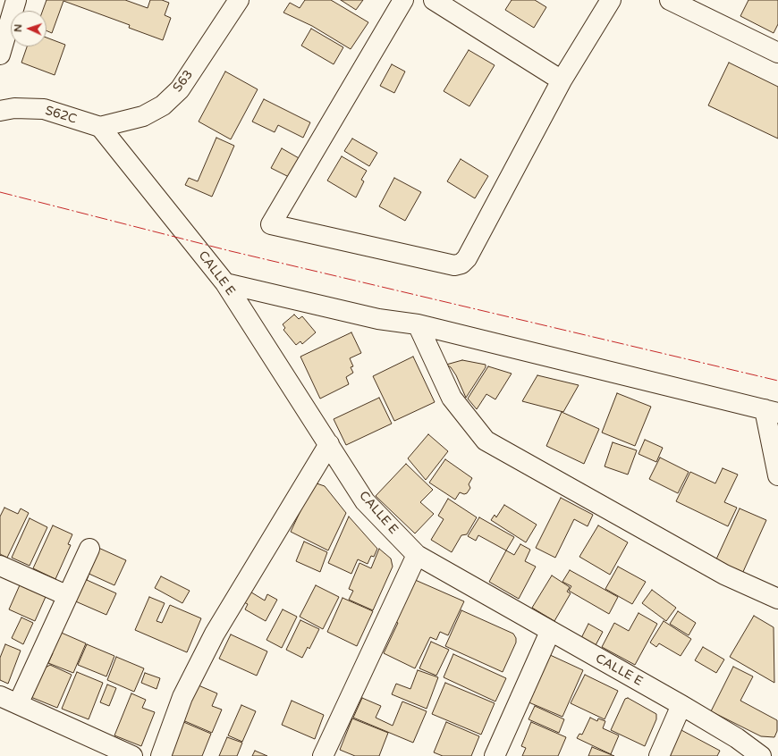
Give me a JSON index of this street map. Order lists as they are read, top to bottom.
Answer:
{
  "streets": {
    "street": ["S63", "S62C", "CALLE E"]
  },
  "crossings": [
    ["S63", "S62C"],
    ["S63", "CALLE E"],
    ["S62C", "CALLE E"]
  ],
  "north": "left"
}
